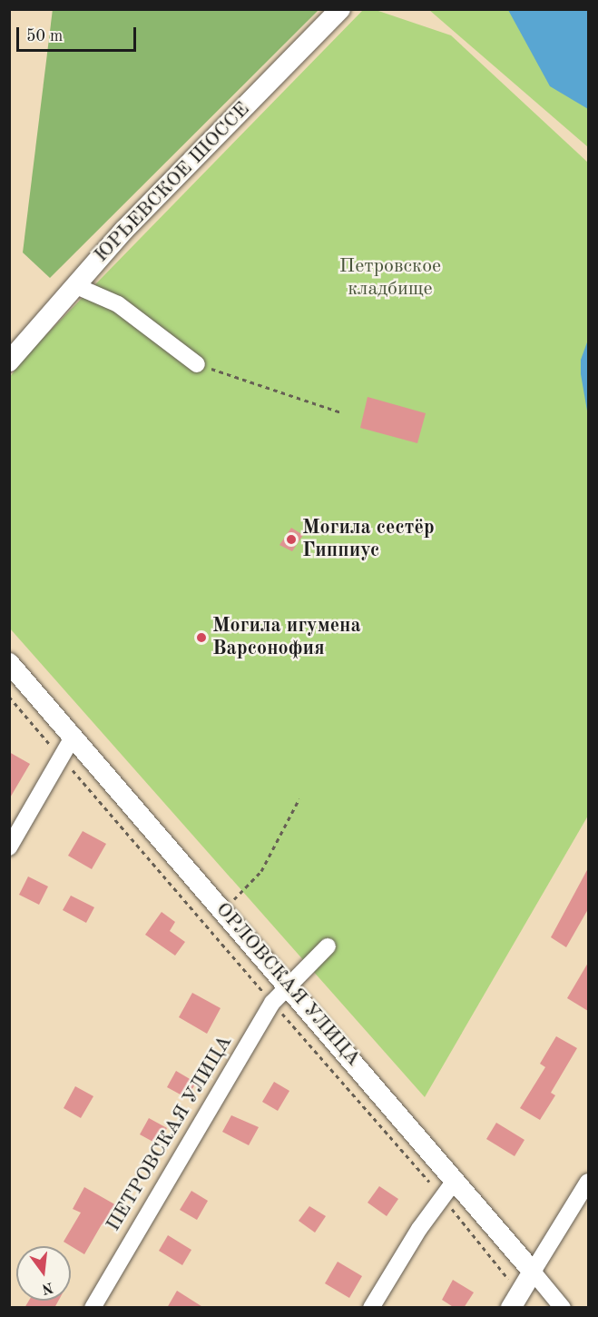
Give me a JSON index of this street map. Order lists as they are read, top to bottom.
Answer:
{
  "streets": {
    "main road": ["ЮРЬЕВСКОЕ ШОССЕ", "ОРЛОВСКАЯ УЛИЦА"],
    "street": ["ПЕТРОВСКАЯ УЛИЦА"]
  },
  "crossings": [
    ["ОРЛОВСКАЯ УЛИЦА", "ПЕТРОВСКАЯ УЛИЦА"]
  ],
  "parks": ["Петровское кладбище"],
  "places": ["Могила сестёр Гиппиус", "Могила игумена Варсонофия"],
  "scale_bar": "50 m",
  "north": "bottom"
}
